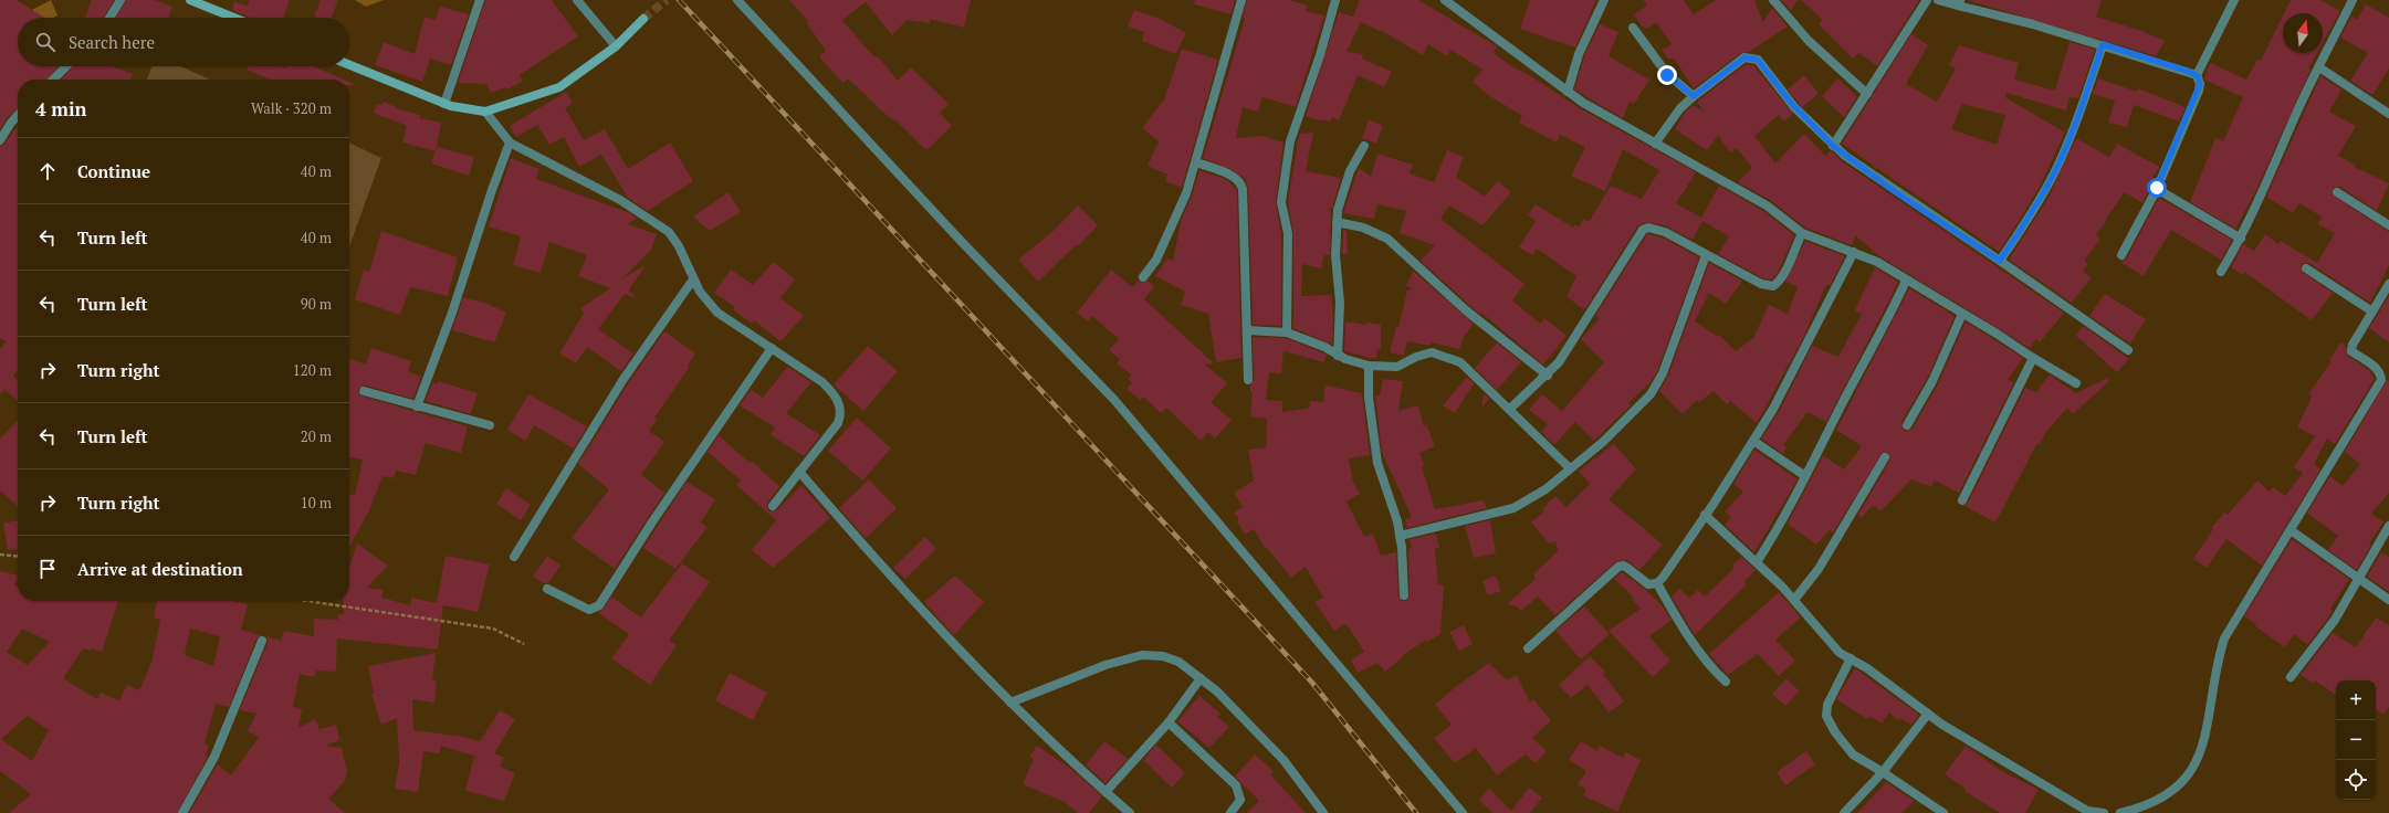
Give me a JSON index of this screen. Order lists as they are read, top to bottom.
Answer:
{
  "north": "top",
  "page": {
    "search": "Search here",
    "heading": ["4 min", "Walk · 320 m"],
    "list": [
      ["Continue", "40 m"],
      ["Turn left", "40 m"],
      ["Turn left", "90 m"],
      ["Turn right", "120 m"],
      ["Turn left", "20 m"],
      ["Turn right", "10 m"],
      "Arrive at destination"
    ],
    "map_buttons": ["+", "−"]
  }
}
